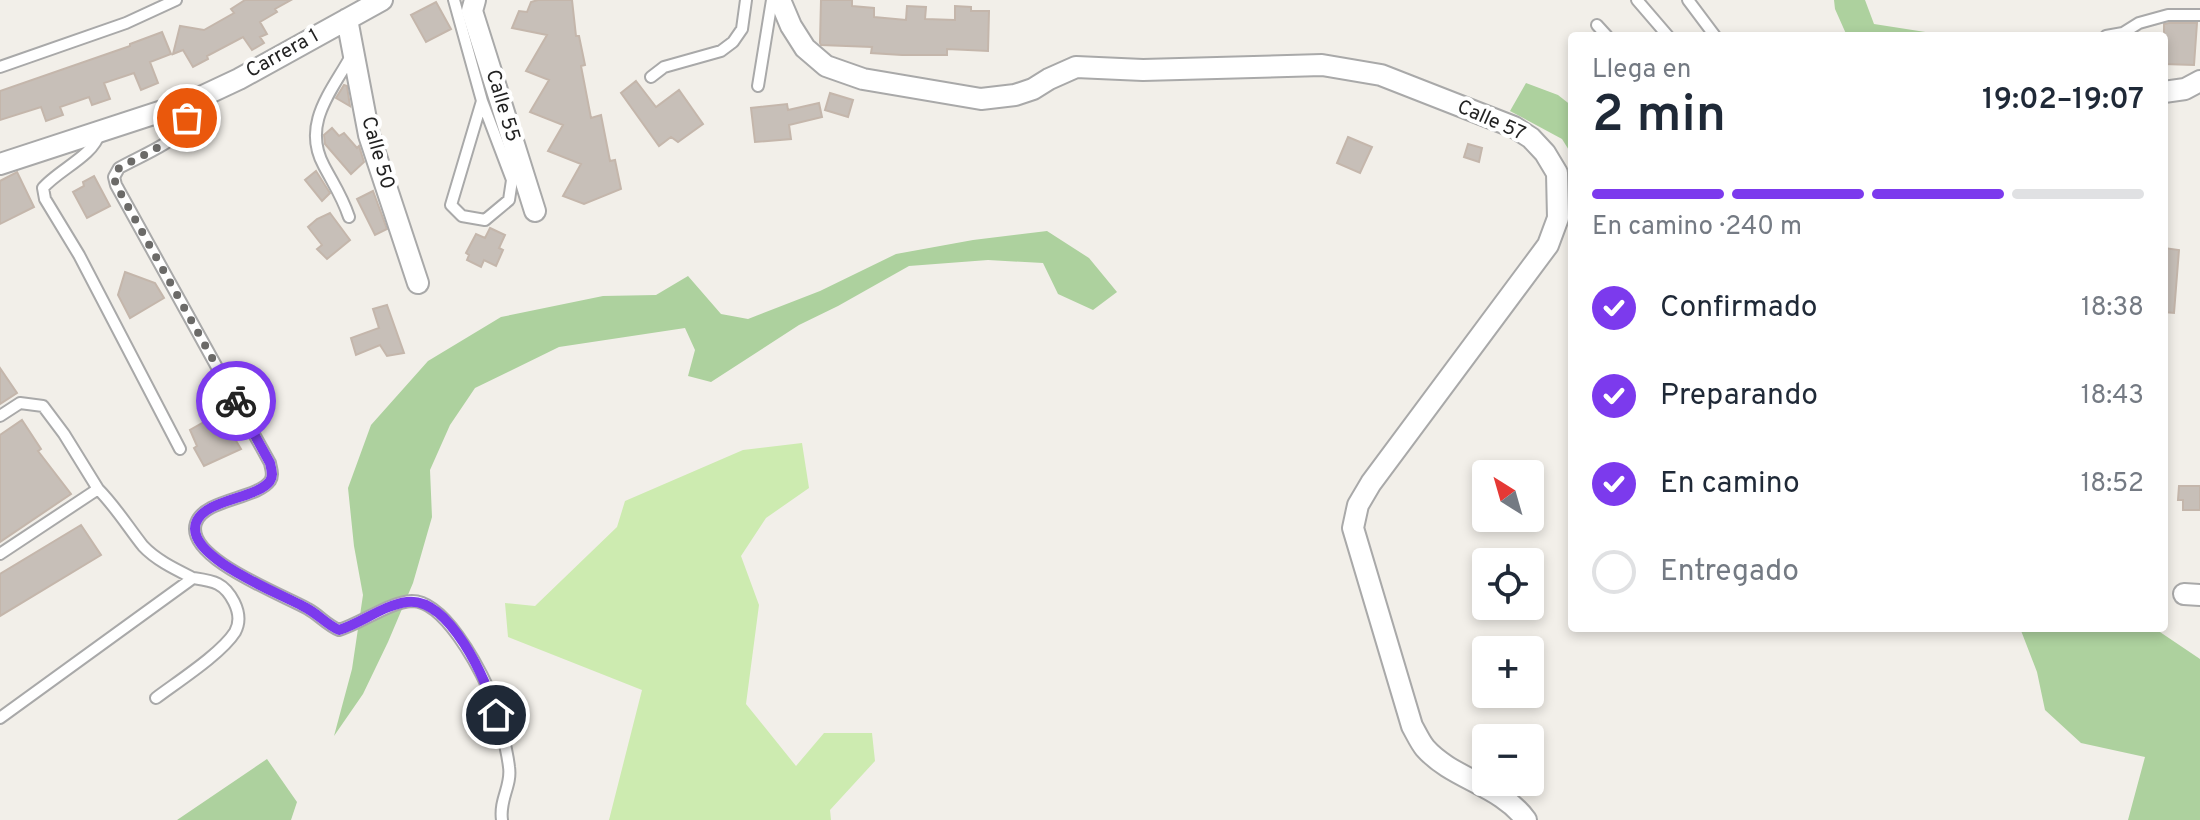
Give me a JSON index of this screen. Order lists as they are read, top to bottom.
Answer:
{
  "streets": {
    "street": [
      "Carrera 1",
      "Calle 55",
      "Calle 57",
      "Calle 50"
    ]
  },
  "crossings": [
    ["Carrera 1", "Calle 50"]
  ],
  "north": "top left",
  "page": {
    "heading": ["2 min", "Llega en", "19:02–19:07"],
    "bar": "En camino · 240 m",
    "list": [
      ["Confirmado", "18:38"],
      ["Preparando", "18:43"],
      ["En camino", "18:52"],
      "Entregado"
    ],
    "map_buttons": ["+", "−"]
  }
}
